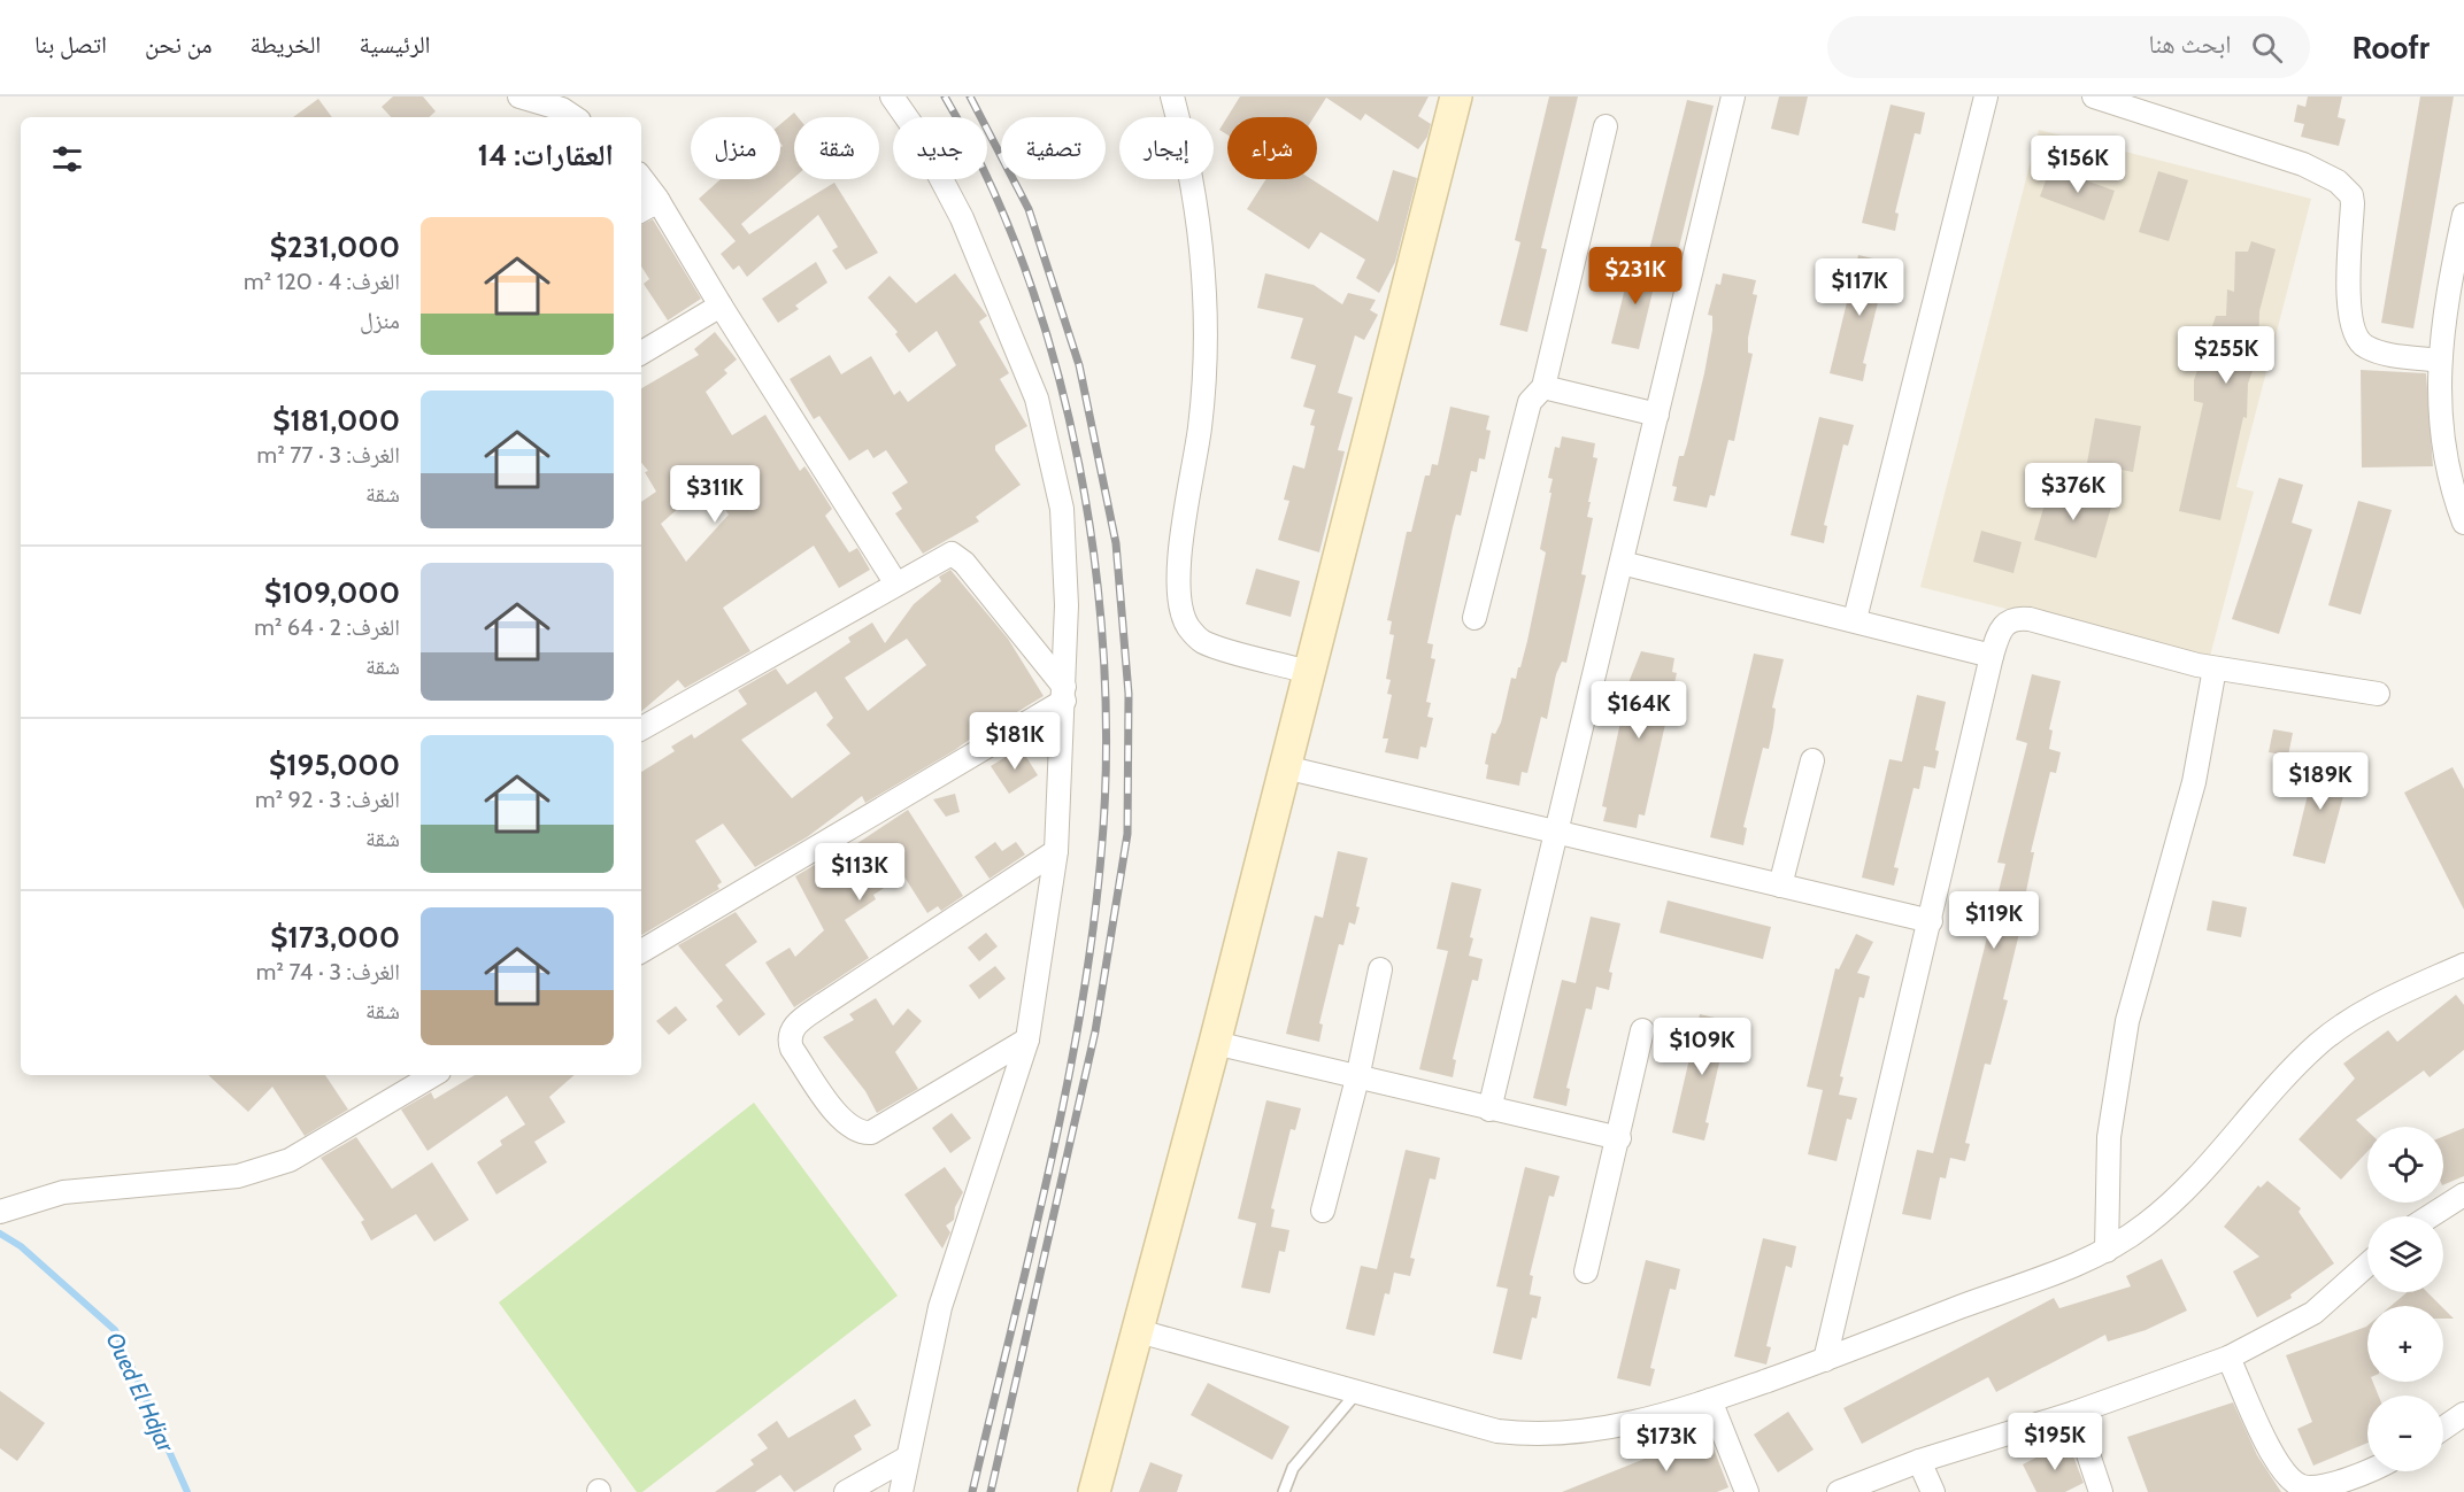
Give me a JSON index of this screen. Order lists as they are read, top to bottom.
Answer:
{
  "water": ["Oued El Hdjar"],
  "page": {
    "header": "Roofr",
    "search": "ابحث هنا",
    "nav": [
      "الرئيسية",
      "الخريطة",
      "من نحن",
      "اتصل بنا"
    ],
    "chip": [
      "شراء",
      "إيجار",
      "تصفية",
      "جديد",
      "شقة",
      "منزل"
    ],
    "heading": "العقارات: 14",
    "price": [
      "$156K",
      "$231K",
      "$117K",
      "$255K",
      "$376K",
      "$311K",
      "$164K",
      "$181K",
      "$189K",
      "$113K",
      "$119K",
      "$109K",
      "$195K",
      "$173K"
    ],
    "list": [
      {
        "name": "$231,000",
        "note": "الغرف: 4 · 120 m² · منزل"
      },
      {
        "name": "$181,000",
        "note": "الغرف: 3 · 77 m² · شقة"
      },
      {
        "name": "$109,000",
        "note": "الغرف: 2 · 64 m² · شقة"
      },
      {
        "name": "$195,000",
        "note": "الغرف: 3 · 92 m² · شقة"
      },
      {
        "name": "$173,000",
        "note": "الغرف: 3 · 74 m² · شقة"
      }
    ],
    "map_buttons": ["+", "−"]
  }
}
